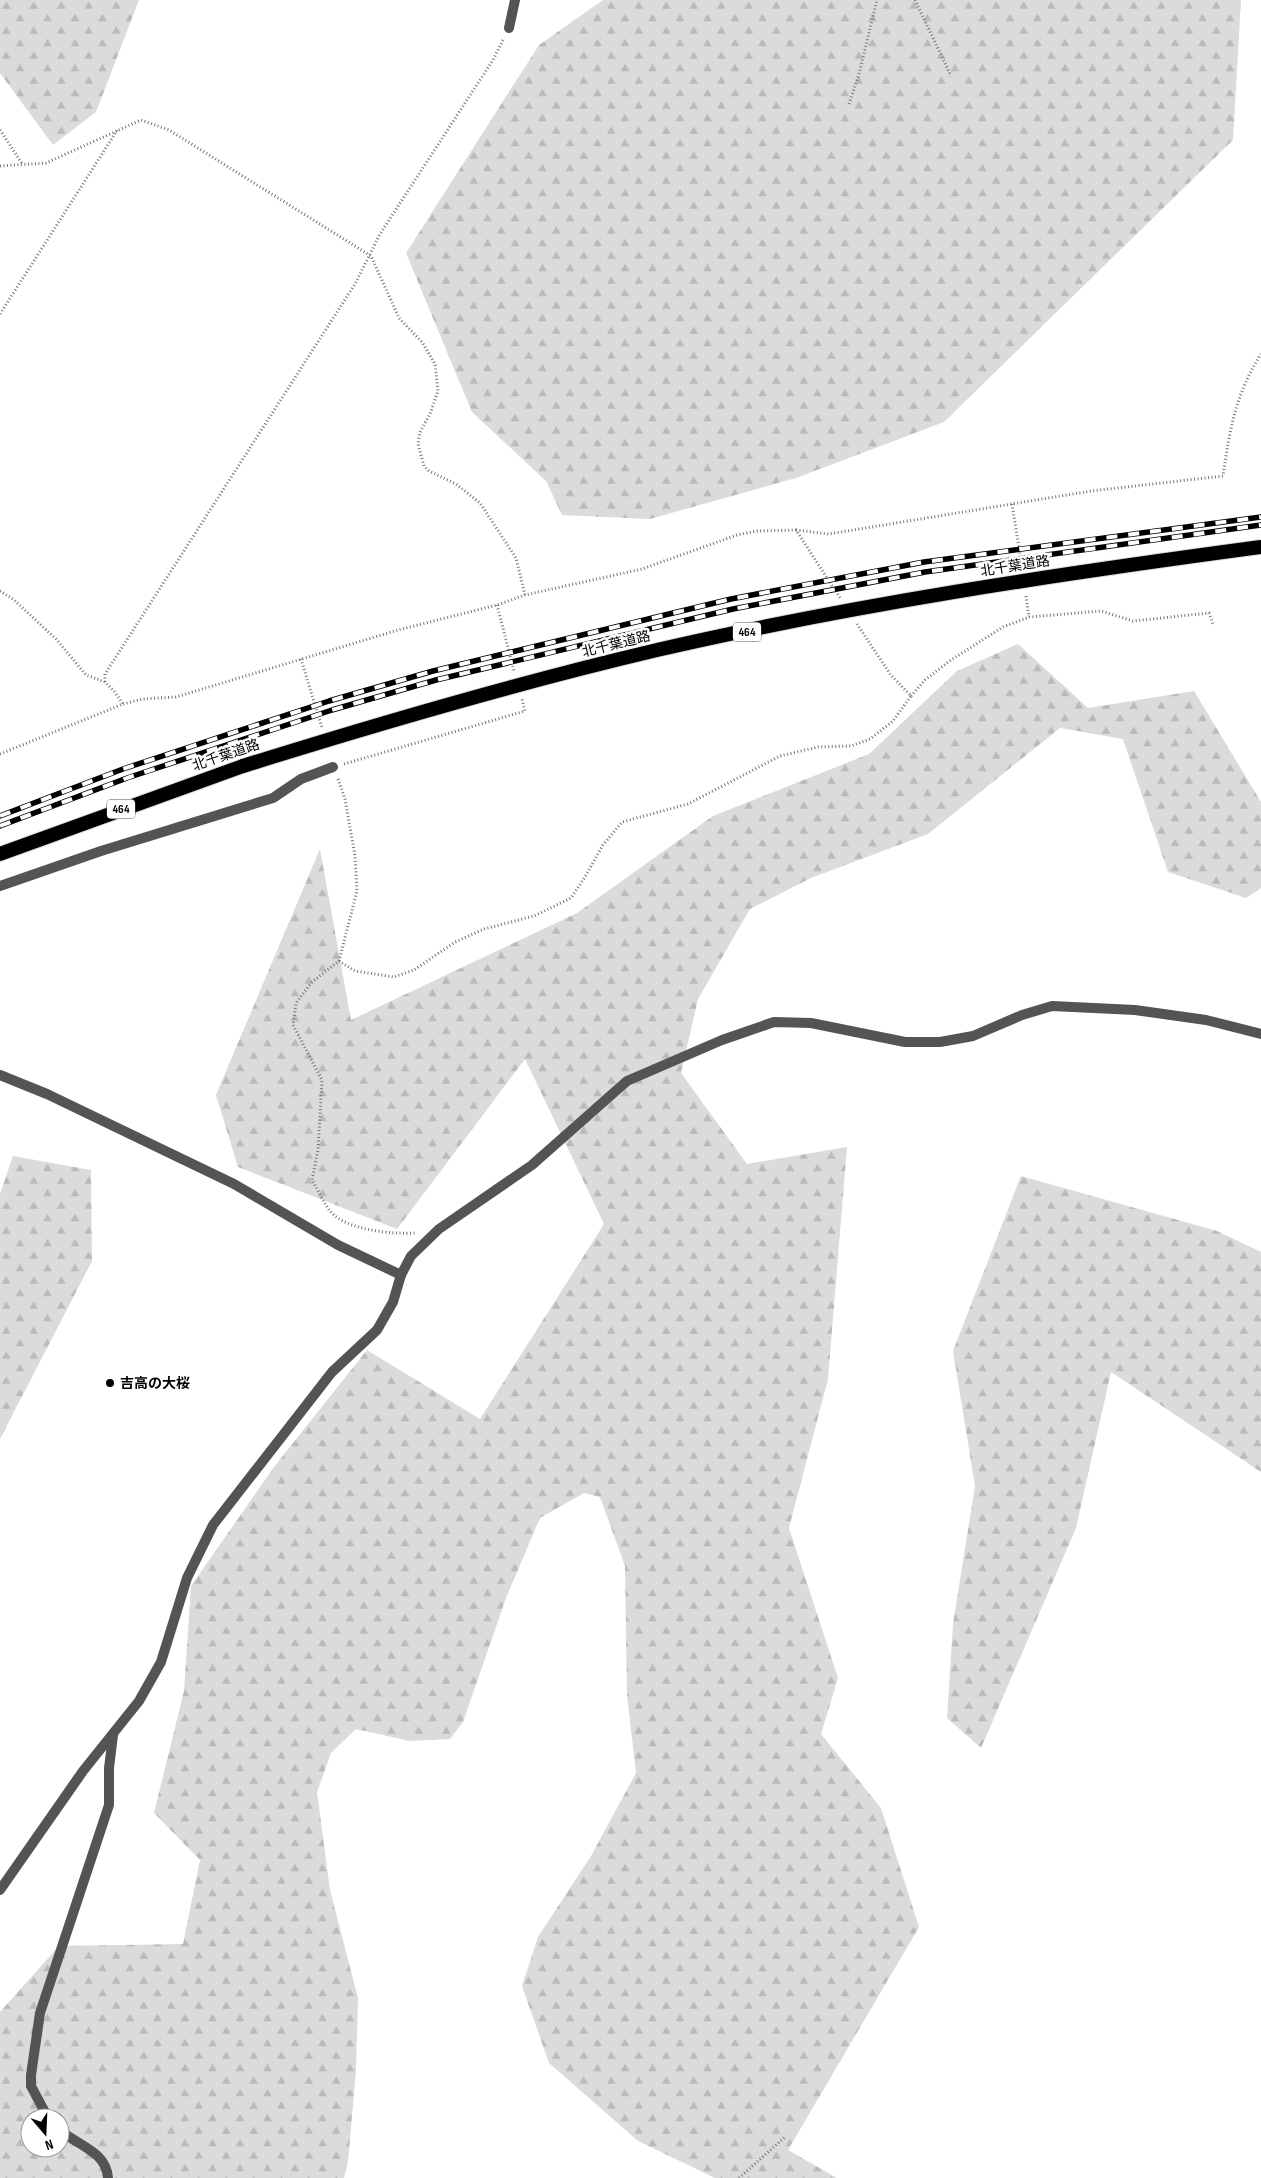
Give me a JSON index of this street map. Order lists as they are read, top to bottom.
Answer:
{
  "streets": {
    "highway": ["北千葉道路", "464"]
  },
  "places": ["吉高の大桜"],
  "north": "bottom"
}
